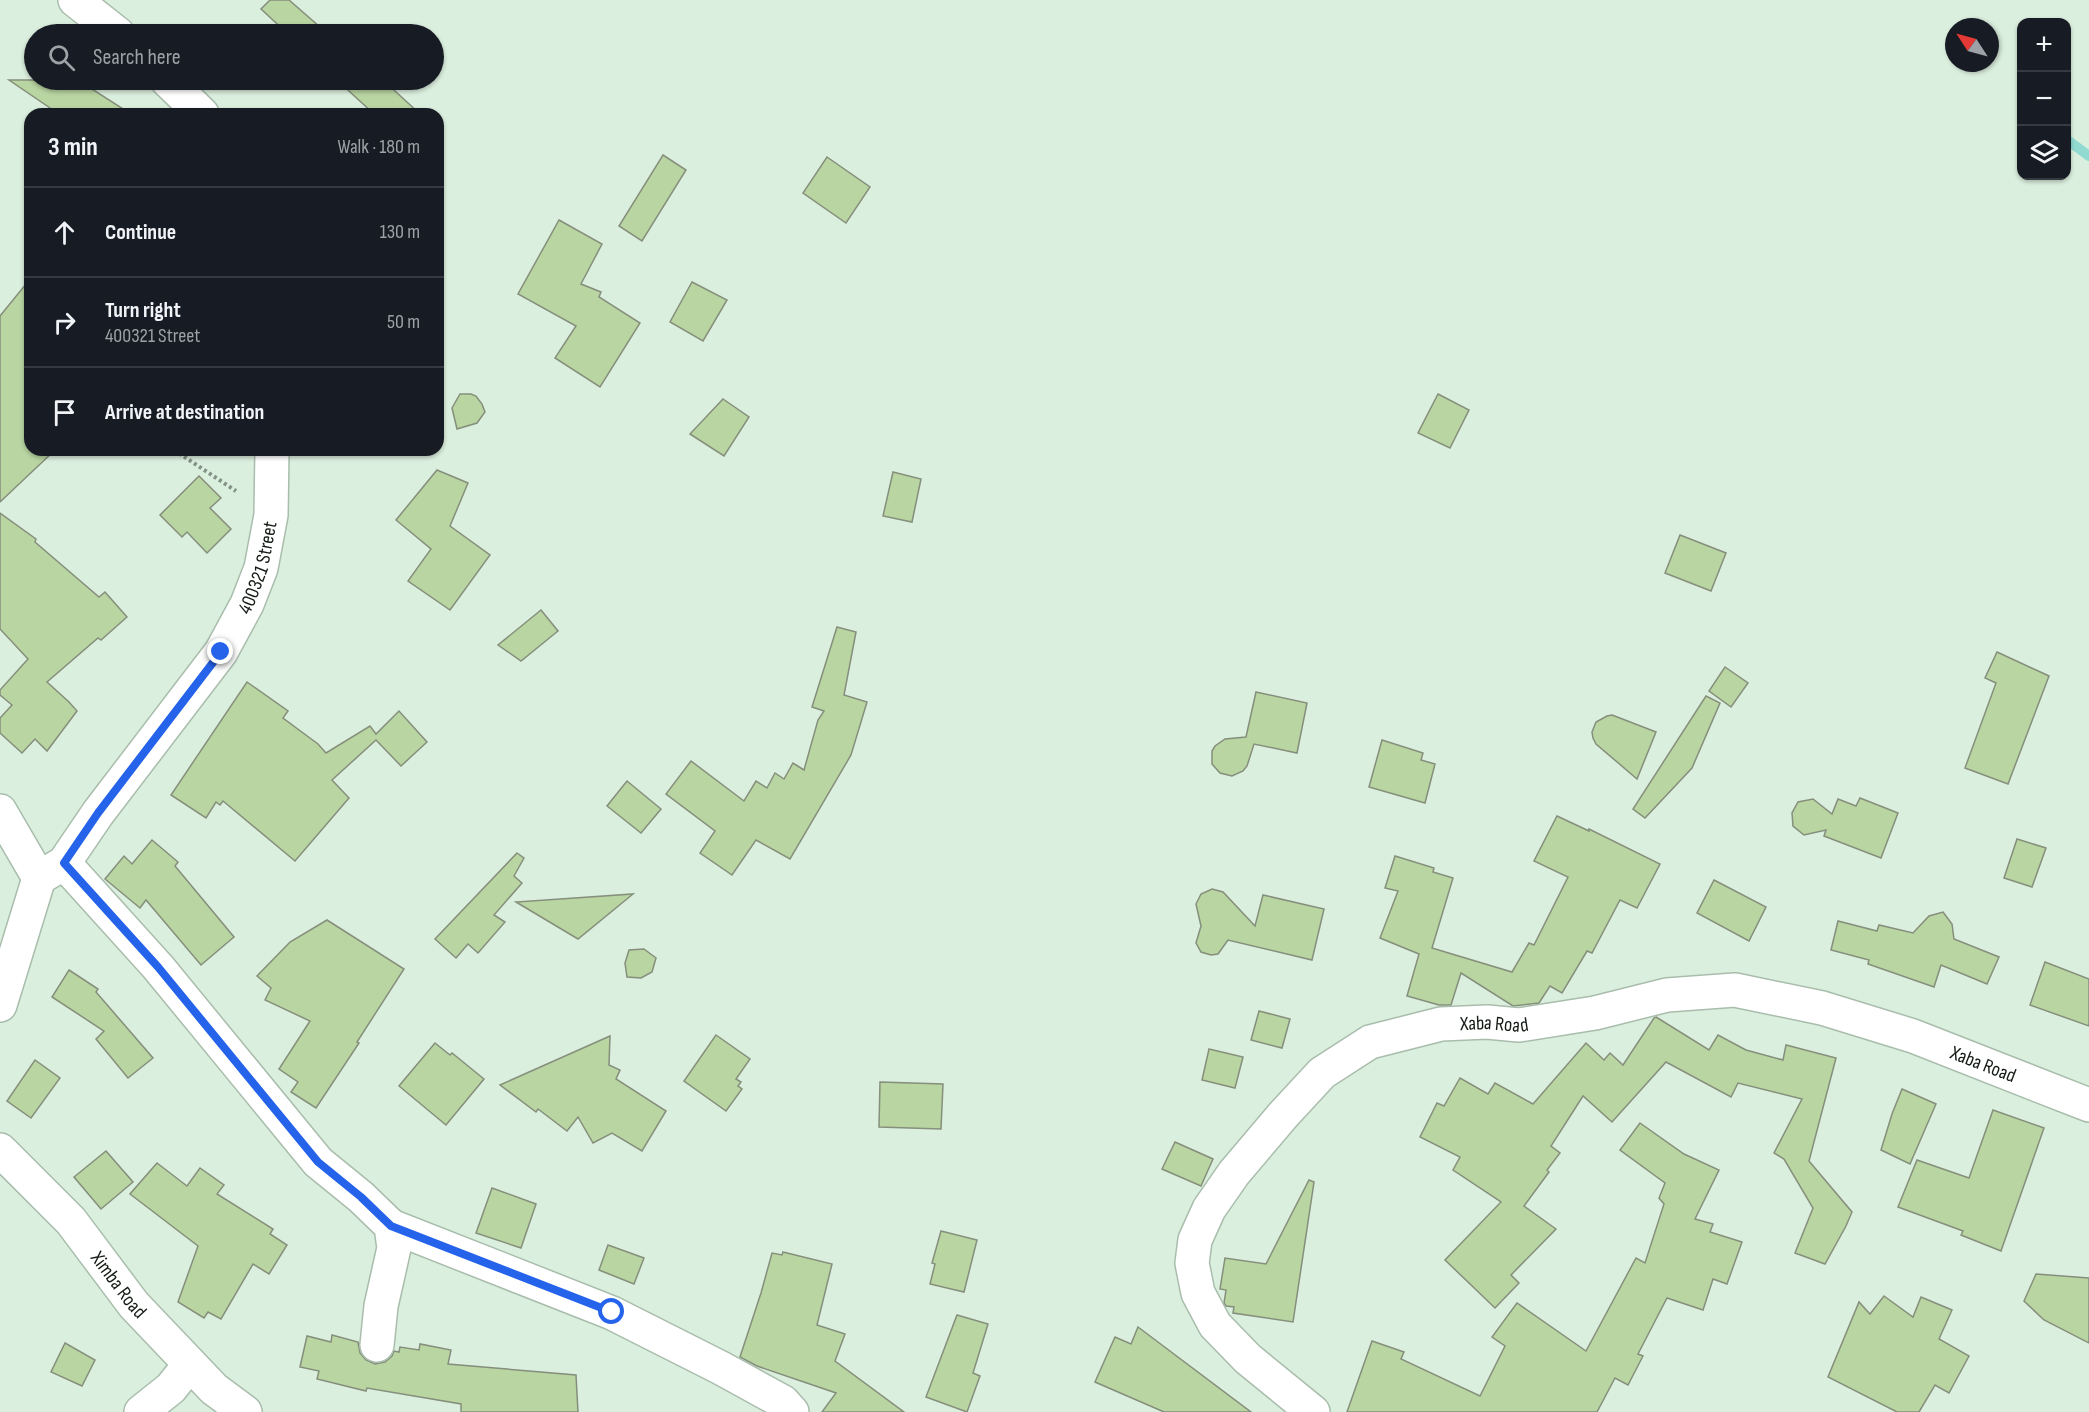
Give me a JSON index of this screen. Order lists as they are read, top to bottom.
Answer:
{
  "streets": {
    "street": ["400321 Street", "Xaba Road", "Ximba Road"]
  },
  "north": "top left",
  "page": {
    "map_buttons": ["+", "−"],
    "search": "Search here",
    "heading": ["3 min", "Walk · 180 m"],
    "list": [
      ["Continue", "130 m"],
      ["Turn right", "400321 Street", "50 m"],
      "Arrive at destination"
    ]
  }
}
